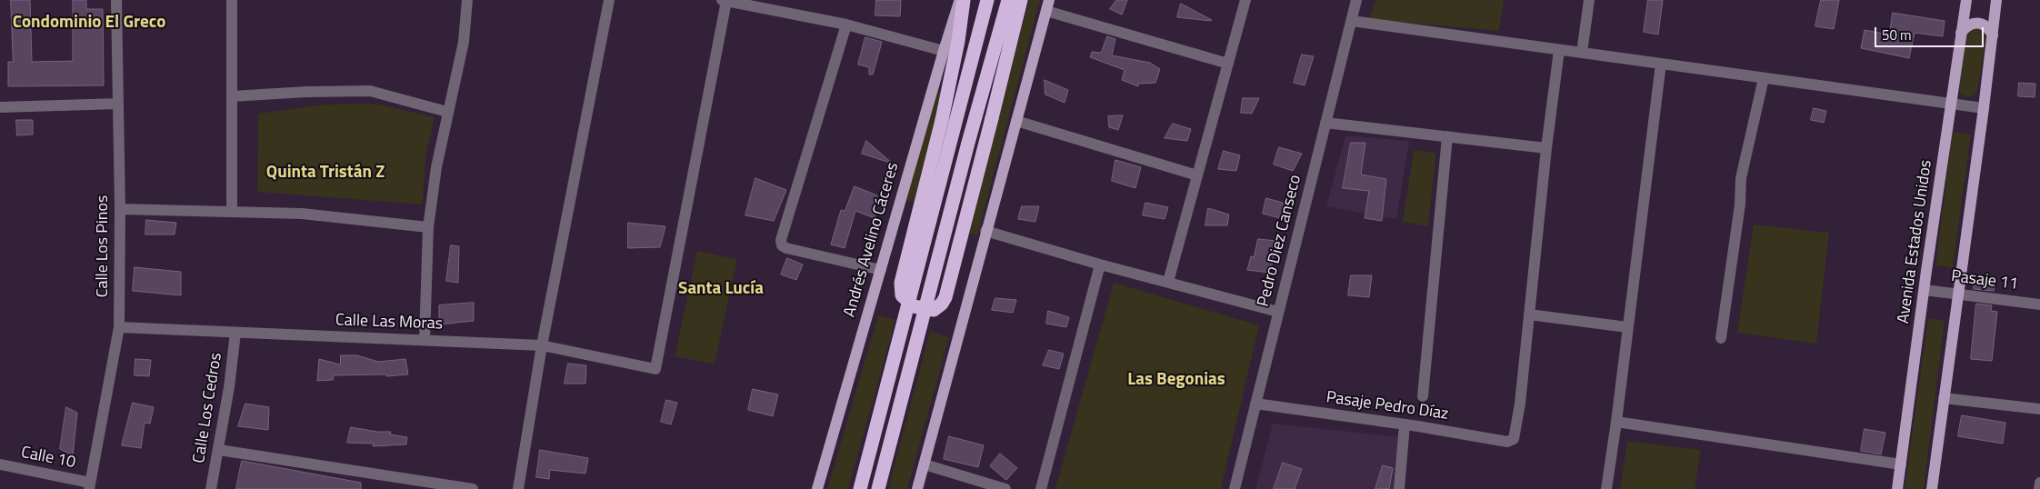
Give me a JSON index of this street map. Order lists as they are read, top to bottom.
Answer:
{
  "streets": {
    "main road": ["Andrés Avelino Cáceres", "Avenida Estados Unidos"],
    "street": [
      "Pedro Diez Canseco",
      "Calle Los Pinos",
      "Pasaje 11",
      "Calle Las Moras",
      "Pasaje Pedro Díaz",
      "Calle Los Cedros",
      "Calle 10"
    ]
  },
  "crossings": [
    ["Pedro Diez Canseco", "Pasaje Pedro Díaz"],
    ["Avenida Estados Unidos", "Pasaje 11"],
    ["Calle Los Pinos", "Calle Las Moras"],
    ["Calle Los Pinos", "Calle 10"],
    ["Calle Las Moras", "Calle Los Cedros"]
  ],
  "districts": [
    "Condominio El Greco",
    "Quinta Tristán Z",
    "Santa Lucía",
    "Las Begonias"
  ],
  "scale_bar": "50 m"
}
